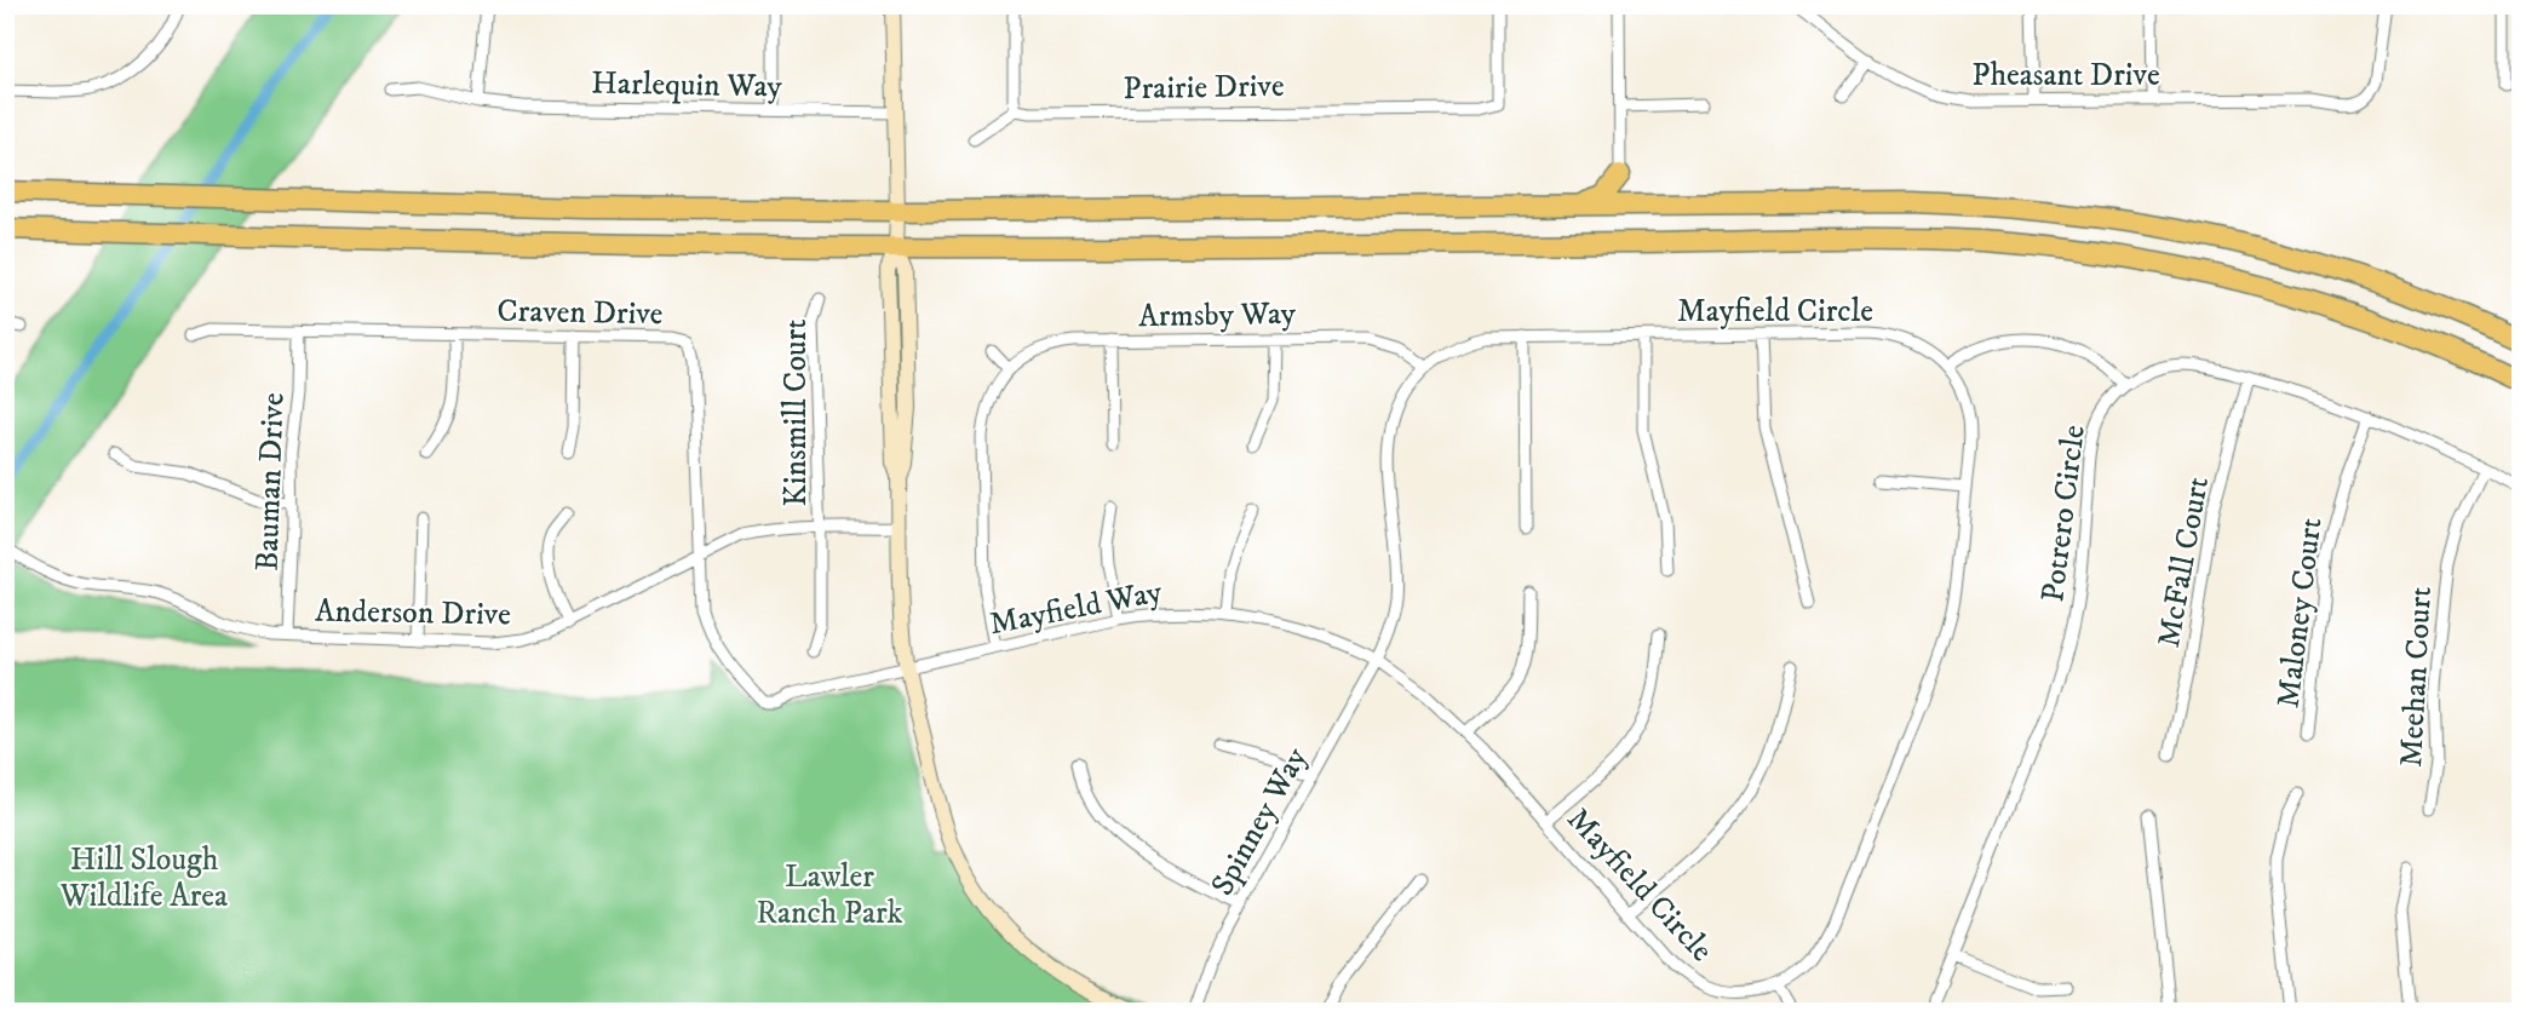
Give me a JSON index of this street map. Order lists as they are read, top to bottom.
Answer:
{
  "streets": {
    "street": [
      "Pheasant Drive",
      "Harlequin Way",
      "Prairie Drive",
      "Mayfield Circle",
      "Craven Drive",
      "Armsby Way",
      "Kinsmill Court",
      "Bauman Drive",
      "Potrero Circle",
      "McFall Court",
      "Mayfield Way",
      "Anderson Drive",
      "Maloney Court",
      "Meehan Court",
      "Spinney Way"
    ]
  },
  "crossings": [
    ["Mayfield Circle", "Armsby Way"],
    ["Mayfield Circle", "Mayfield Way"],
    ["Mayfield Circle", "Spinney Way"],
    ["Craven Drive", "Bauman Drive"],
    ["Craven Drive", "Mayfield Way"],
    ["Craven Drive", "Anderson Drive"],
    ["Armsby Way", "Mayfield Way"],
    ["Kinsmill Court", "Anderson Drive"],
    ["Bauman Drive", "Anderson Drive"],
    ["Potrero Circle", "McFall Court"],
    ["Potrero Circle", "Maloney Court"],
    ["Potrero Circle", "Meehan Court"],
    ["Mayfield Way", "Anderson Drive"],
    ["Mayfield Way", "Spinney Way"]
  ],
  "parks": ["Hill Slough Wildlife Area", "Lawler Ranch Park"]
}
